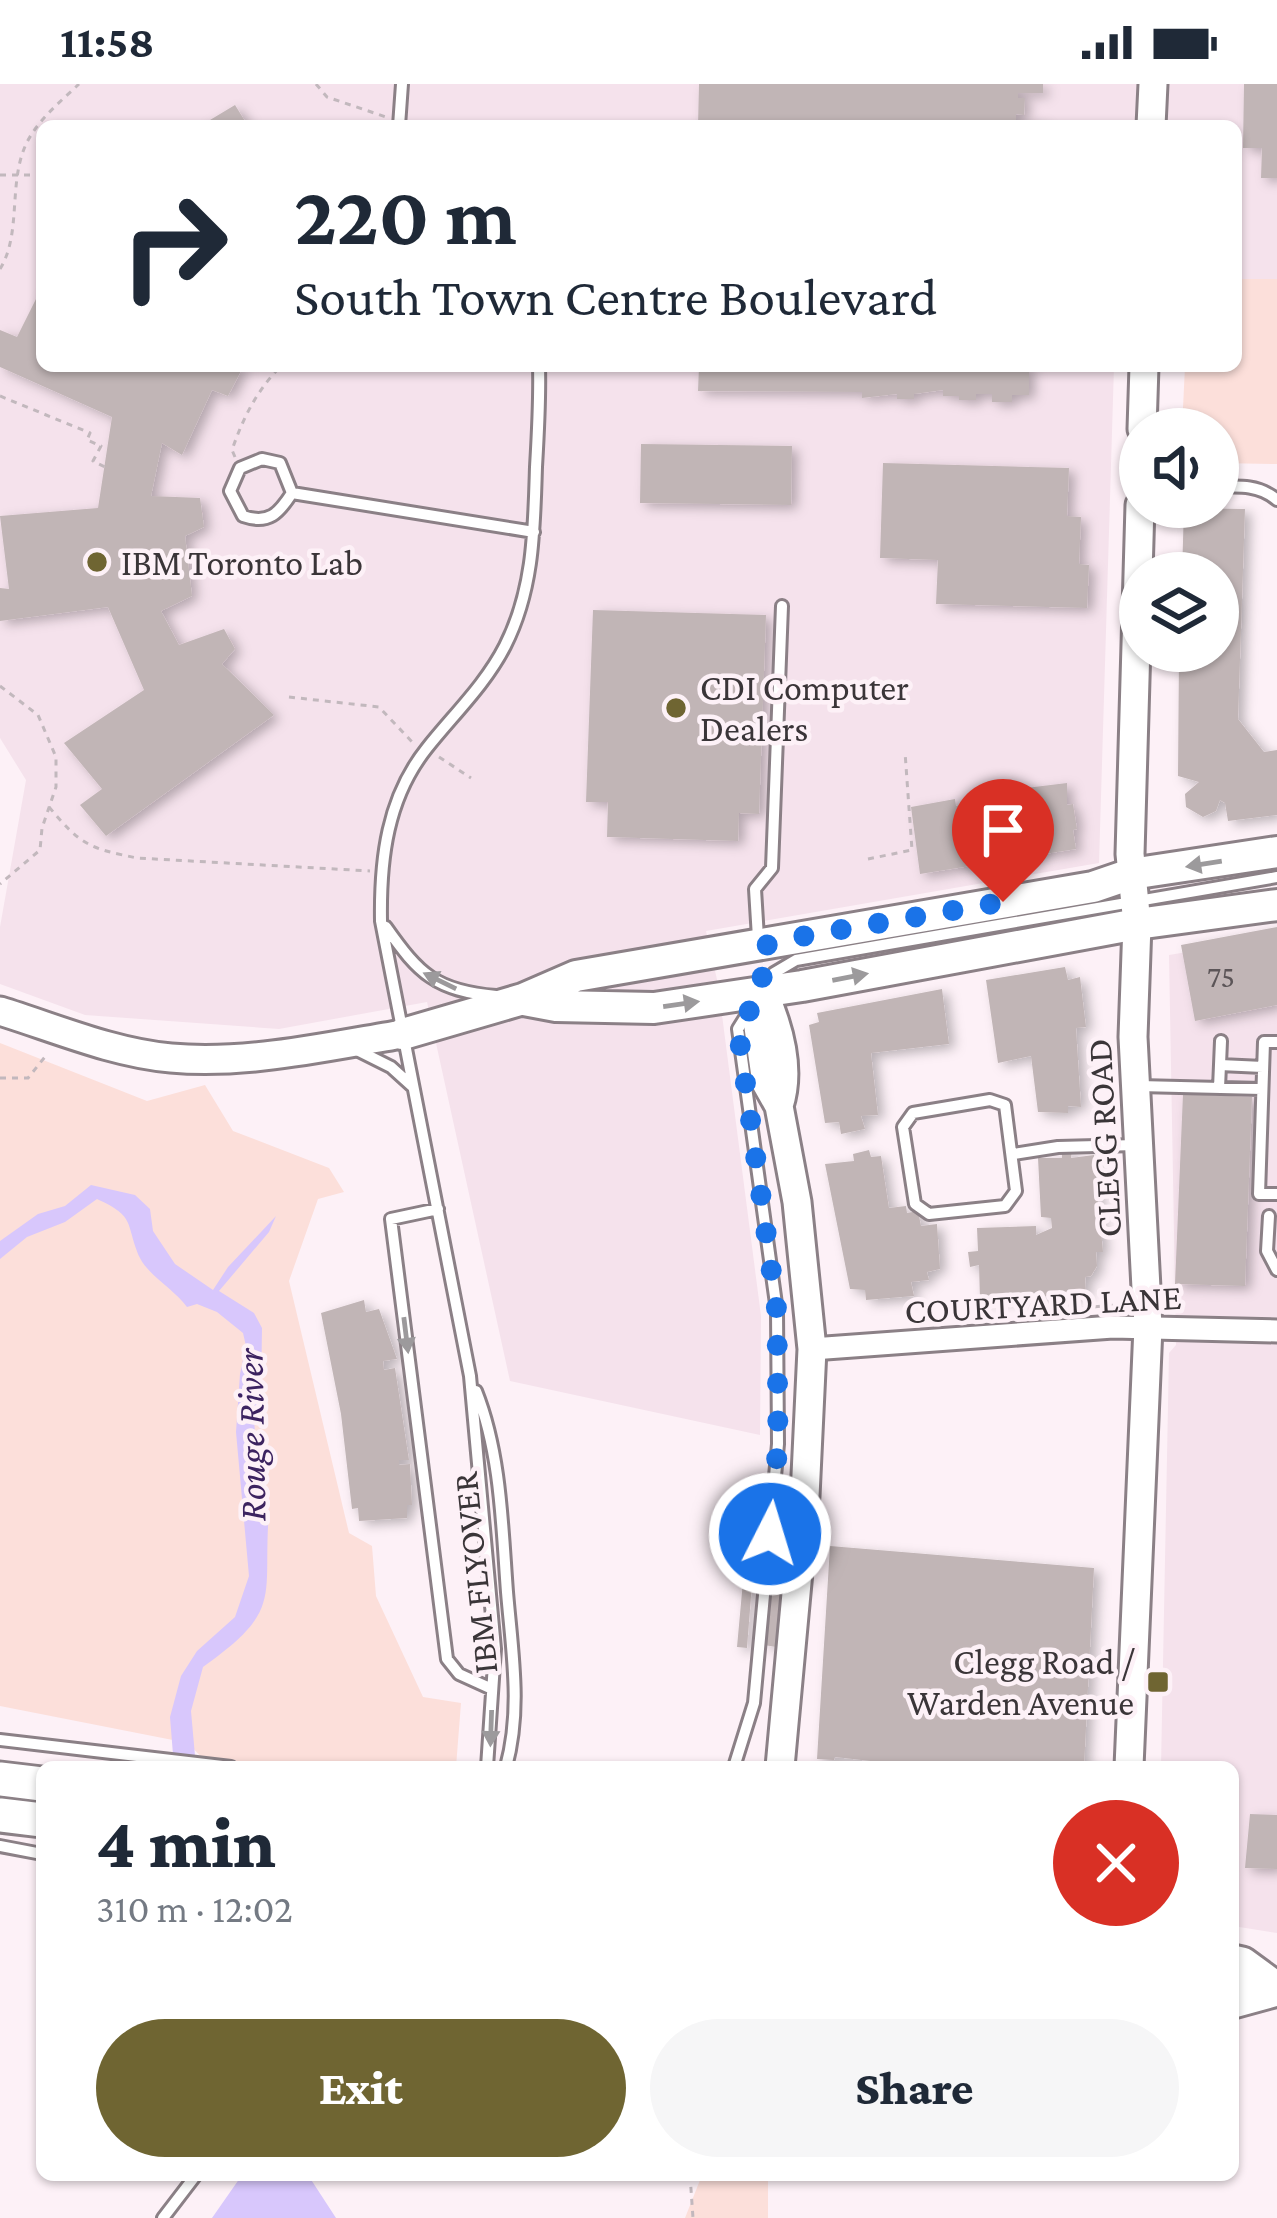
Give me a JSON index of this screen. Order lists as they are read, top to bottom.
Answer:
{
  "streets": {
    "street": ["CLEGG ROAD", "COURTYARD LANE"],
    "lane": ["IBM FLYOVER"]
  },
  "crossings": [
    ["CLEGG ROAD", "COURTYARD LANE"]
  ],
  "water": ["Rouge River"],
  "places": {
    "other": ["IBM Toronto Lab", "CDI Computer Dealers"],
    "transit": ["Clegg Road / Warden Avenue"]
  },
  "house_numbers": ["75"],
  "page": {
    "status": "11:58",
    "turn": ["220 m", "South Town Centre Boulevard"],
    "heading": ["4 min", "310 m · 12:02"],
    "buttons": ["Exit", "Share"]
  }
}
